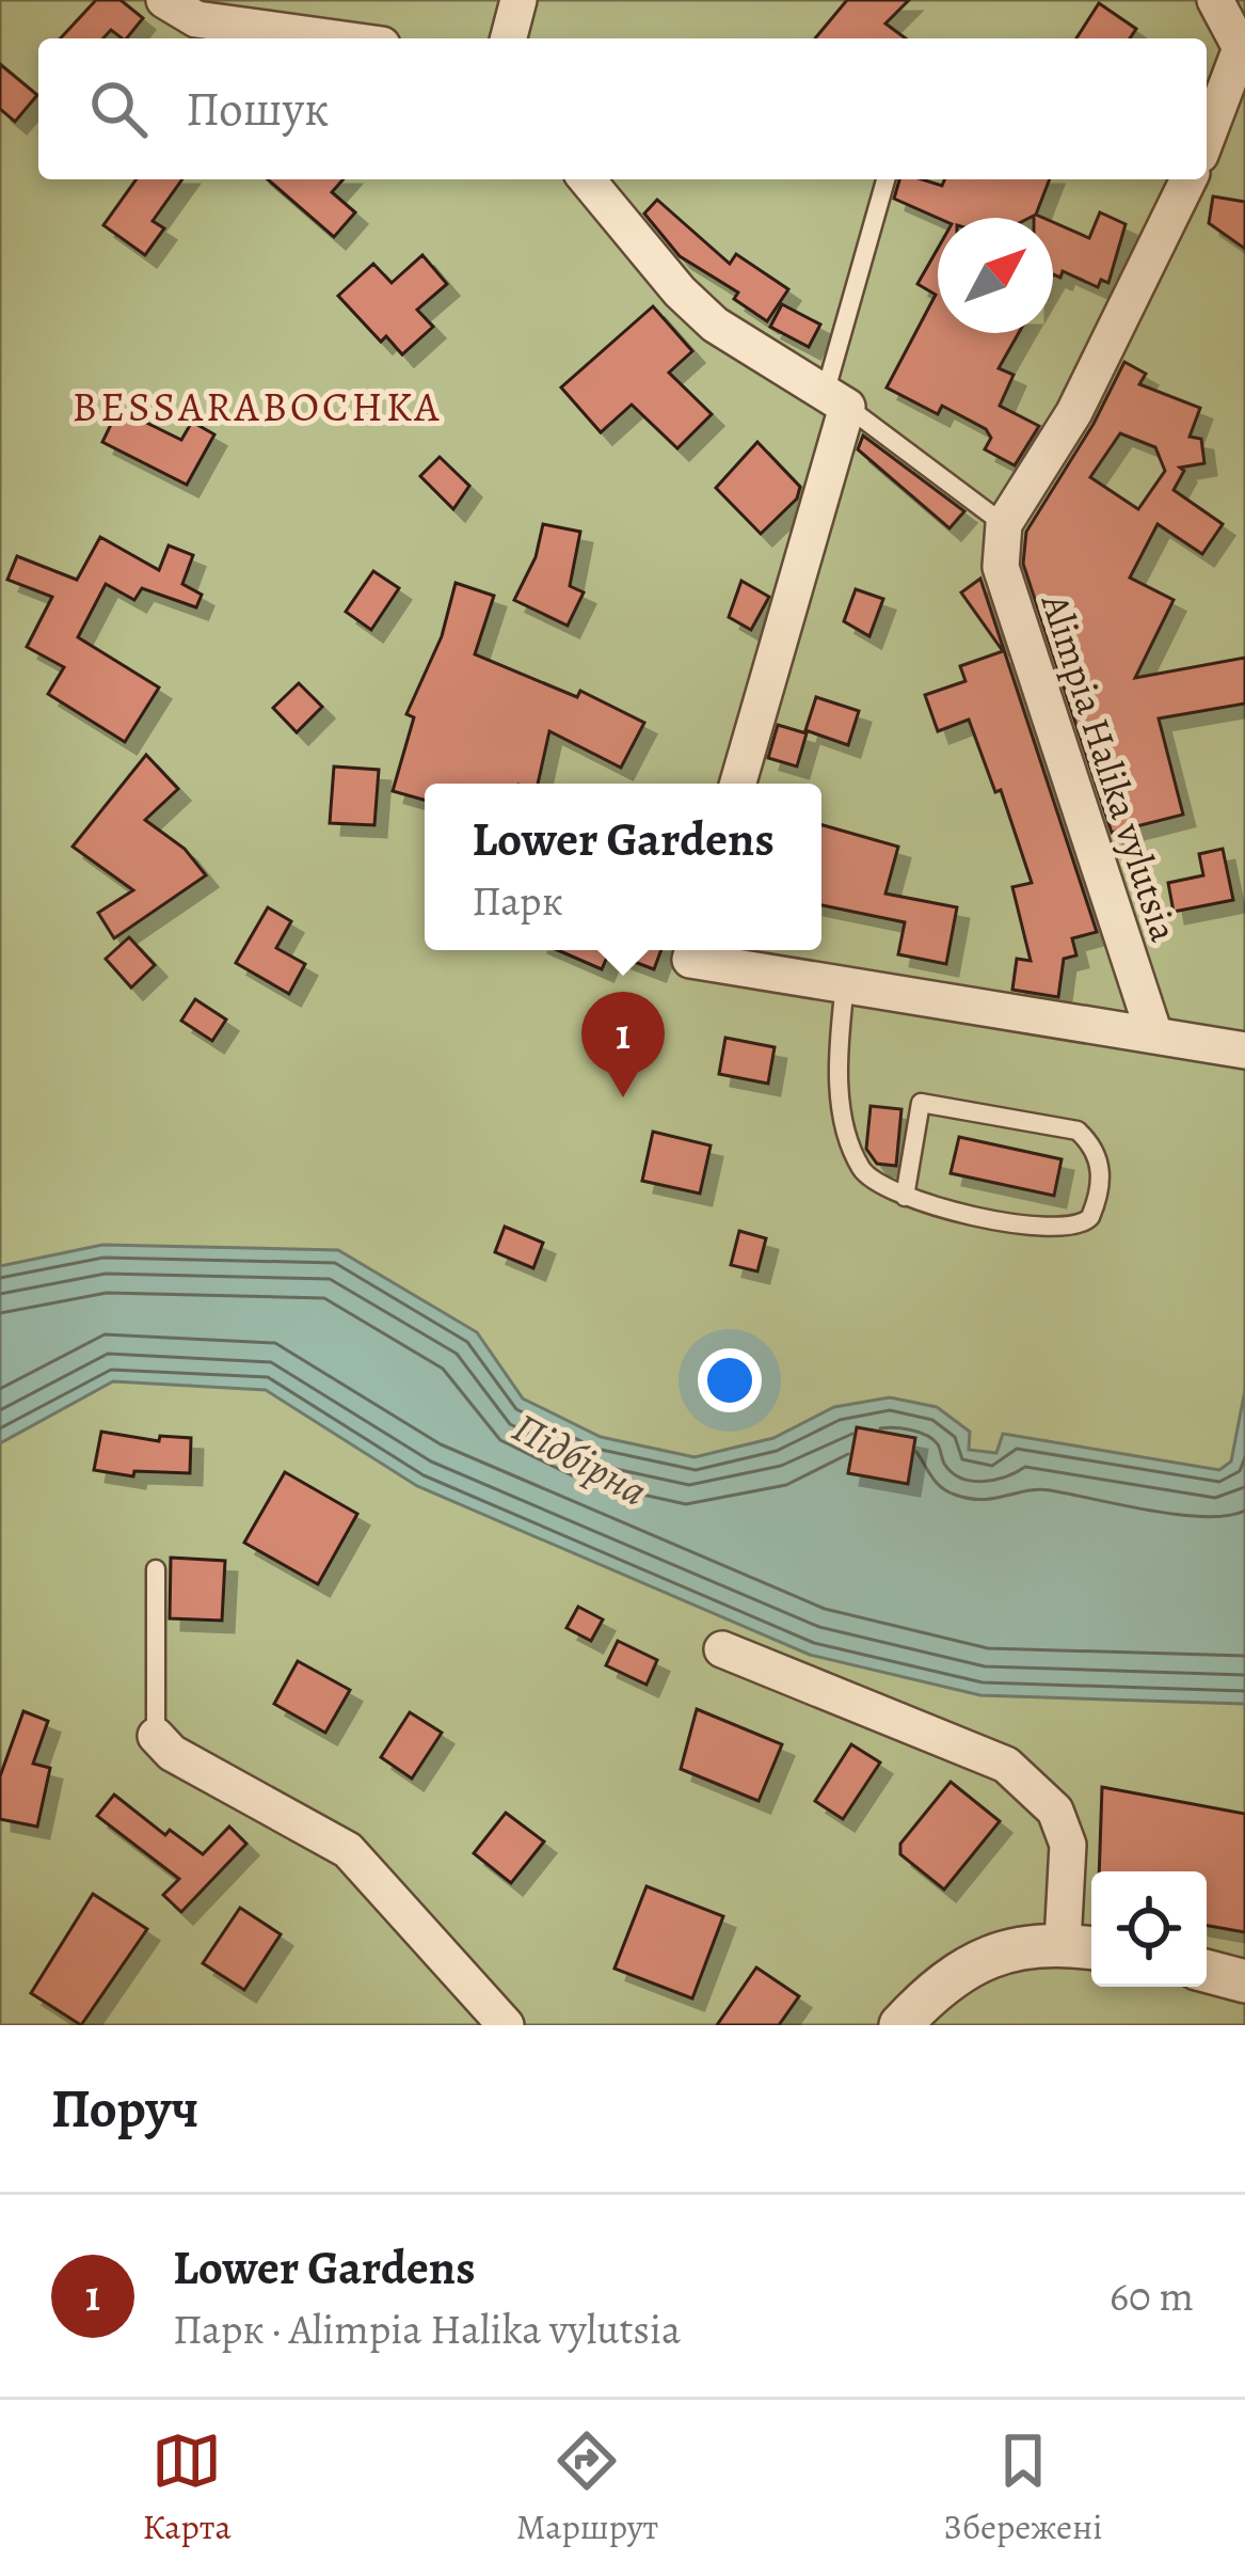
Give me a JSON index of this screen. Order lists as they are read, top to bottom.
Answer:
{
  "streets": {
    "street": ["Alimpia Halika vylutsia"]
  },
  "districts": ["BESSARABOCHKA"],
  "water": ["Підбірна"],
  "north": "top right",
  "page": {
    "search": "Пошук",
    "popup": ["Lower Gardens", "Парк"],
    "pins": "1",
    "heading": "Поруч",
    "list": [
      {
        "mark": "1",
        "name": "Lower Gardens",
        "note": "Парк · Alimpia Halika vylutsia",
        "value": "60 m"
      }
    ],
    "nav": ["Карта", "Маршрут", "Збережені"]
  }
}
